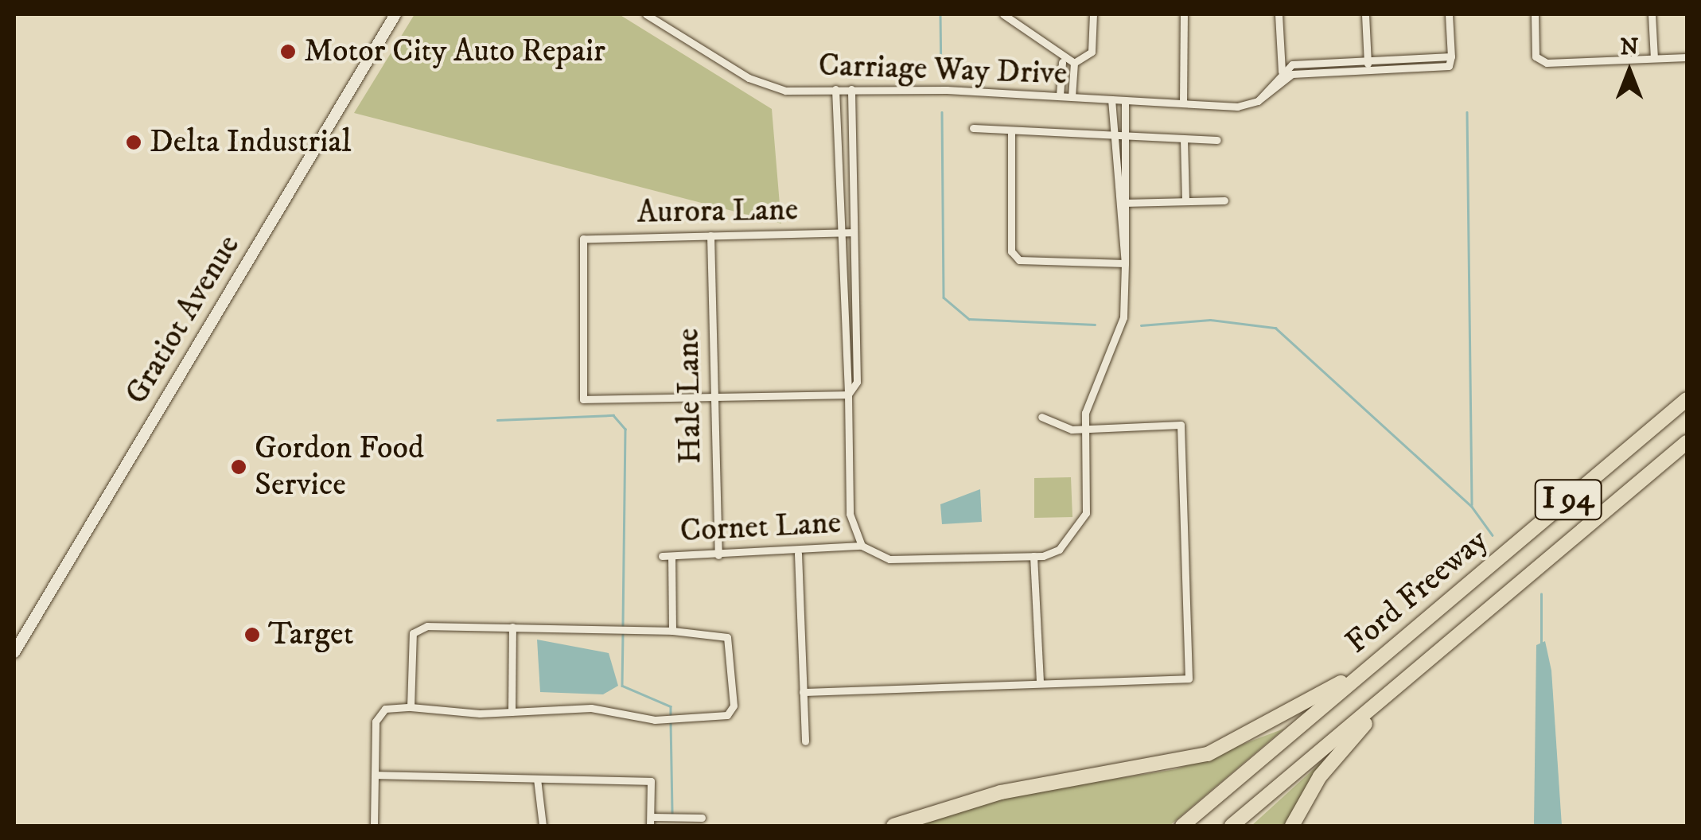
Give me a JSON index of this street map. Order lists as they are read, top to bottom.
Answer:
{
  "streets": {
    "highway": ["I 94", "Ford Freeway"],
    "main road": ["Gratiot Avenue"],
    "street": [
      "Carriage Way Drive",
      "Aurora Lane",
      "Hale Lane",
      "Cornet Lane"
    ]
  },
  "crossings": [
    ["Aurora Lane", "Hale Lane"],
    ["Hale Lane", "Cornet Lane"]
  ],
  "places": [
    "Motor City Auto Repair",
    "Delta Industrial",
    "Gordon Food Service",
    "Target"
  ],
  "north": "top"
}
